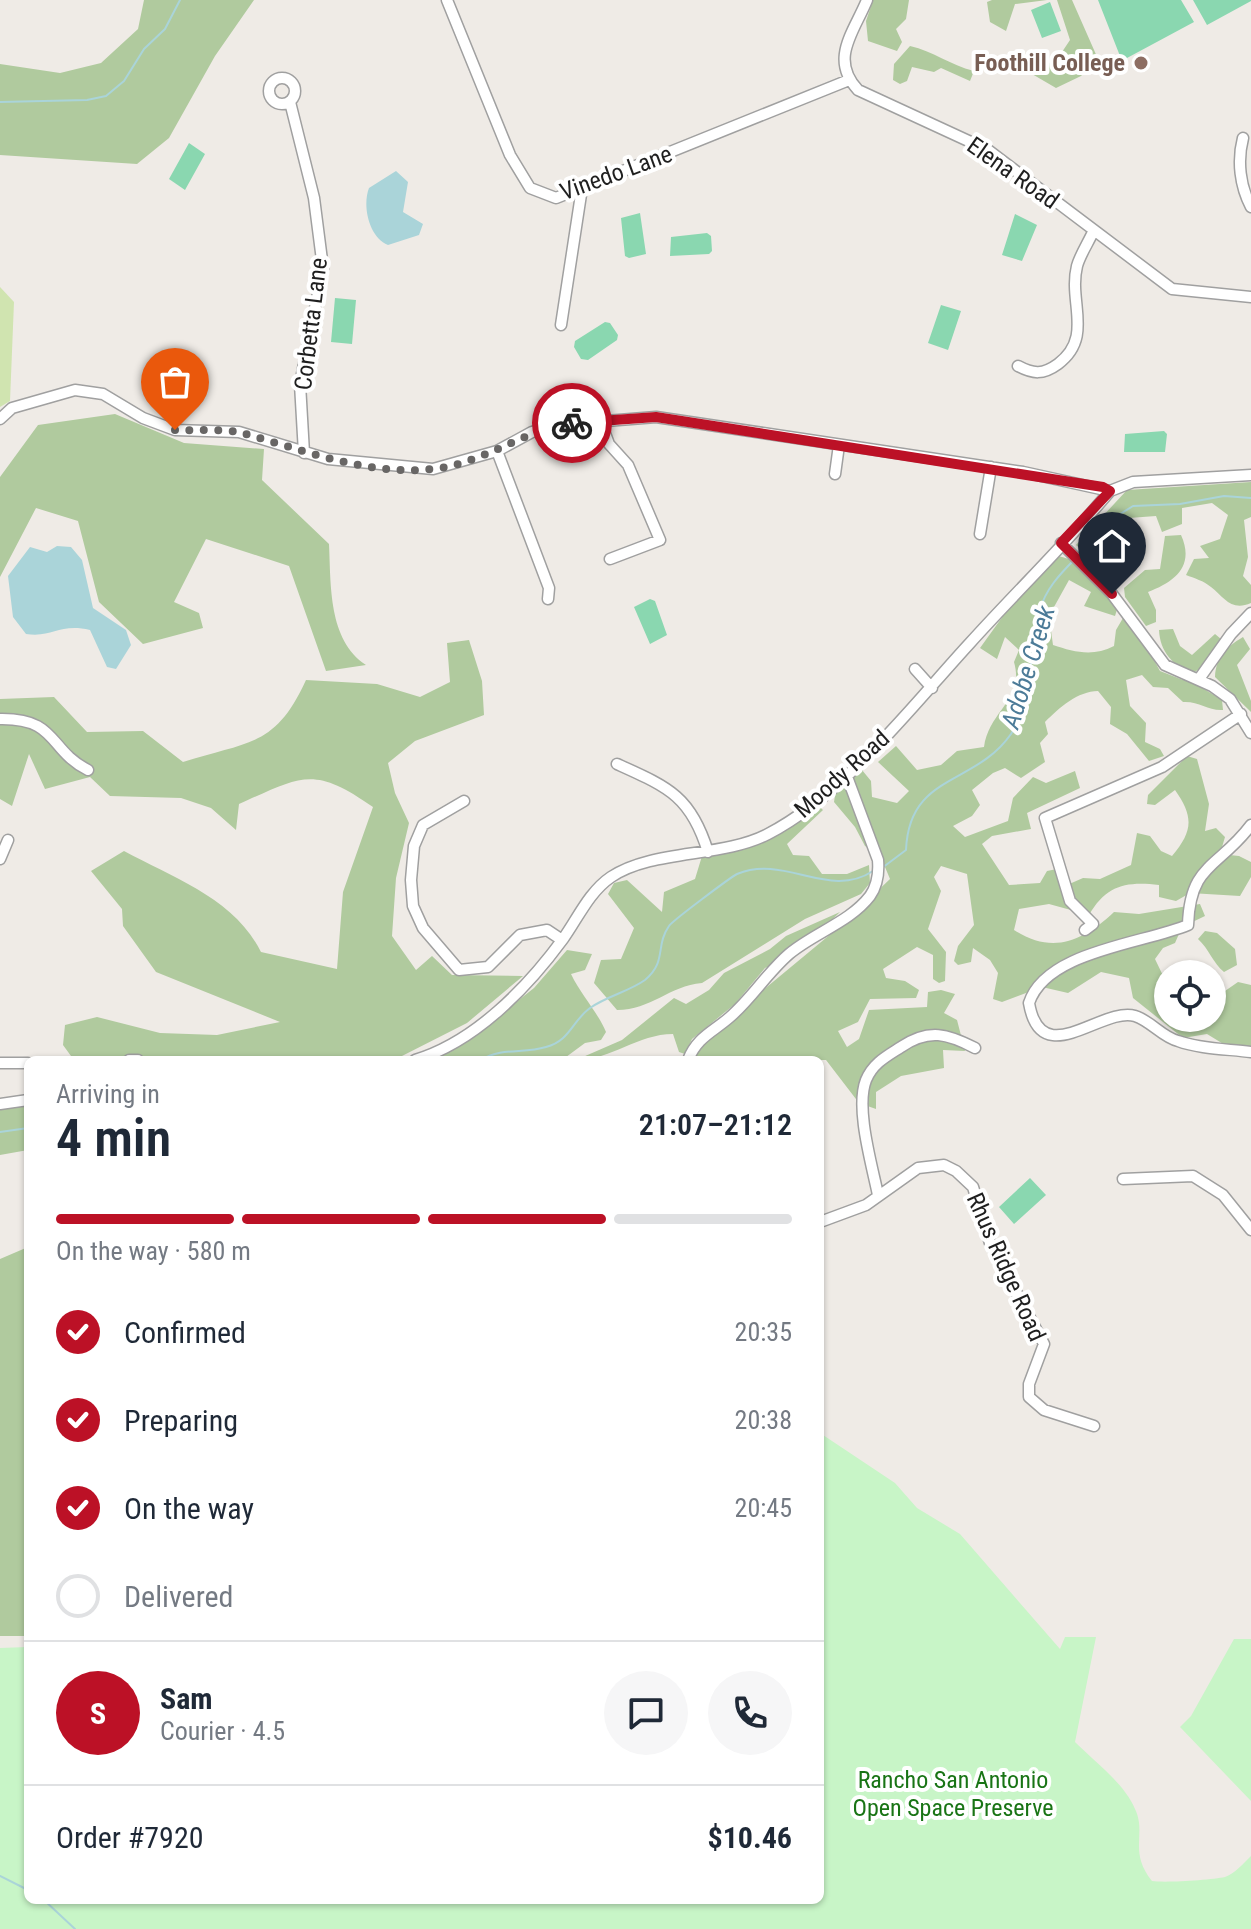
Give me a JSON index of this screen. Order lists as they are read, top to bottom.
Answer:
{
  "streets": {
    "street": [
      "Vinedo Lane",
      "Elena Road",
      "Corbetta Lane",
      "Moody Road",
      "Rhus Ridge Road"
    ]
  },
  "crossings": [
    ["Vinedo Lane", "Elena Road"]
  ],
  "water": ["Adobe Creek"],
  "parks": ["Rancho San Antonio Open Space Preserve"],
  "places": ["Foothill College"],
  "page": {
    "heading": ["4 min", "Arriving in", "21:07–21:12"],
    "panel": [
      "Sam",
      "Courier · 4.5",
      "Order #7920",
      "$10.46"
    ],
    "bar": "On the way · 580 m",
    "list": [
      ["Confirmed", "20:35"],
      ["Preparing", "20:38"],
      ["On the way", "20:45"],
      "Delivered"
    ],
    "round": "S"
  }
}
